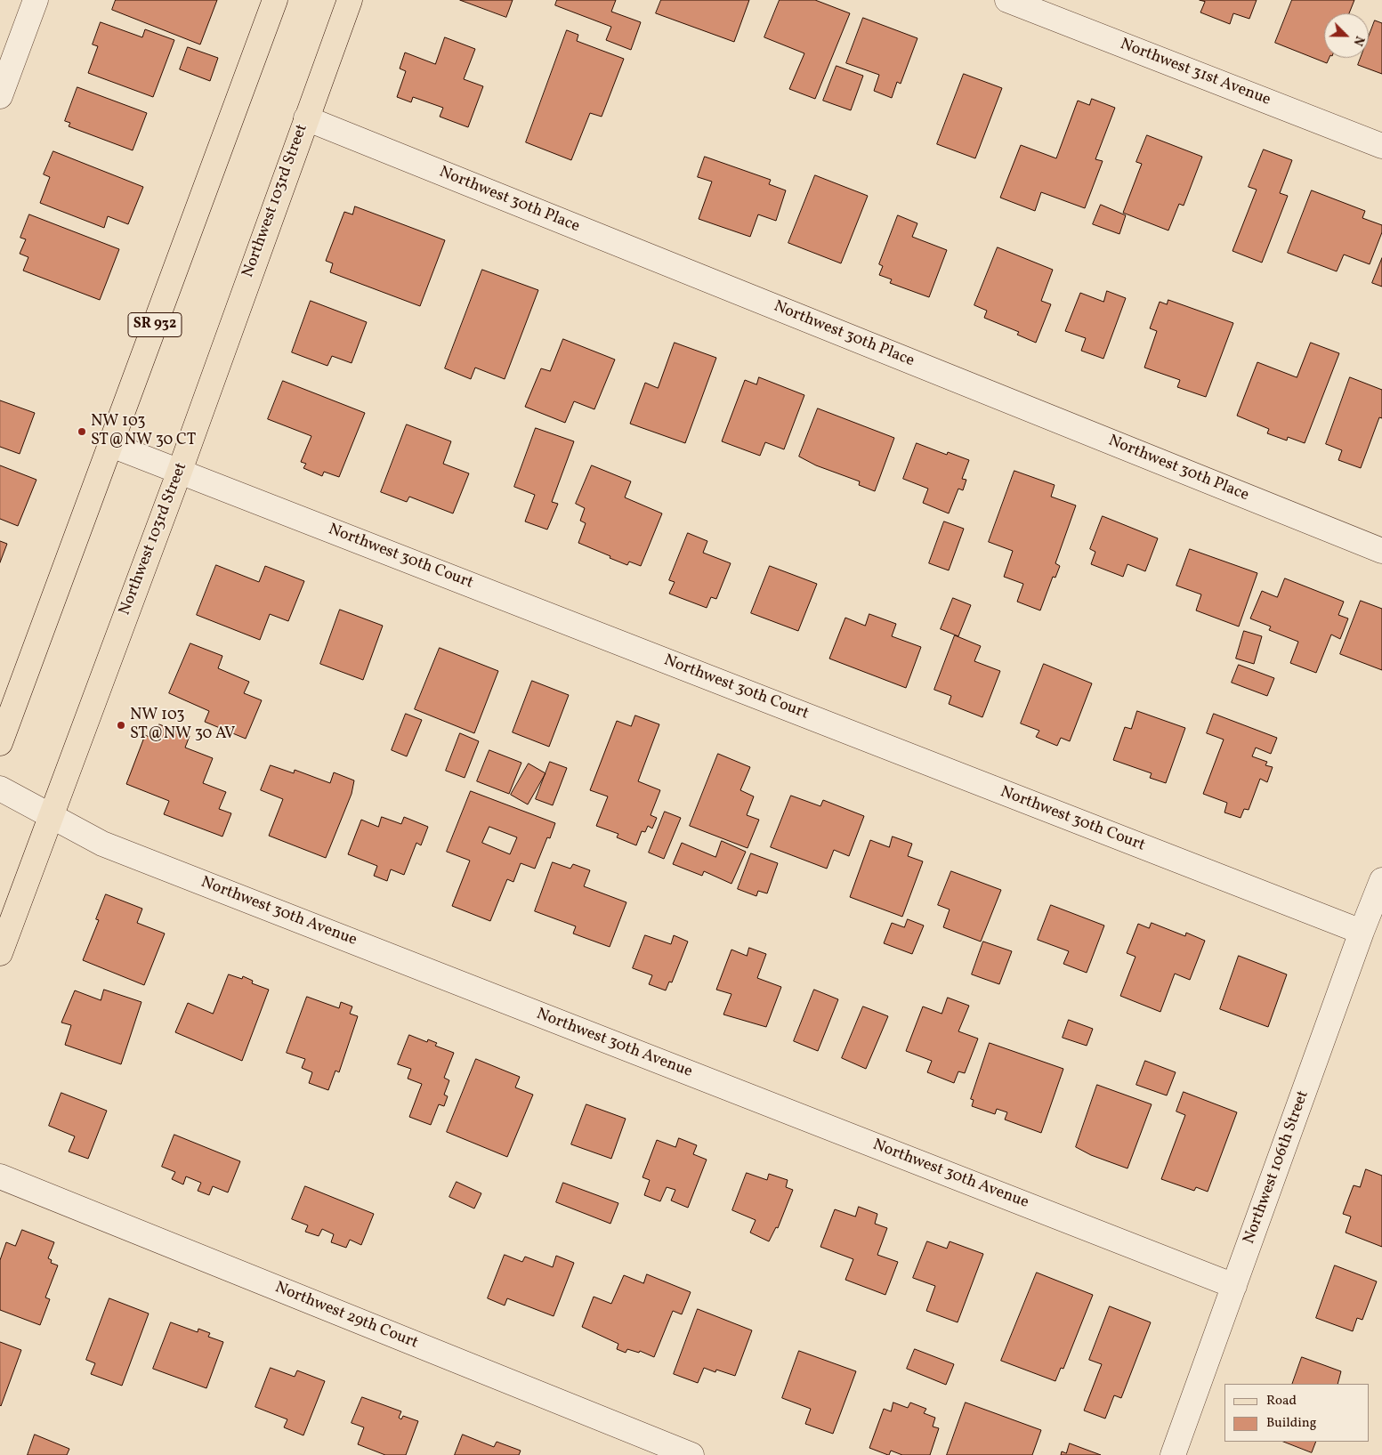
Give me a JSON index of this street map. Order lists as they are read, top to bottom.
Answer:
{
  "streets": {
    "main road": ["Northwest 103rd Street", "SR 932"],
    "street": [
      "Northwest 31st Avenue",
      "Northwest 30th Place",
      "Northwest 30th Court",
      "Northwest 30th Avenue",
      "Northwest 106th Street",
      "Northwest 29th Court"
    ]
  },
  "crossings": [
    ["Northwest 30th Place", "Northwest 103rd Street"],
    ["Northwest 103rd Street", "Northwest 30th Court"],
    ["Northwest 103rd Street", "Northwest 30th Avenue"],
    ["SR 932", "Northwest 30th Court"],
    ["Northwest 30th Court", "Northwest 106th Street"],
    ["Northwest 30th Avenue", "Northwest 106th Street"]
  ],
  "places": ["NW 103 ST@NW 30 CT", "NW 103 ST@NW 30 AV"],
  "legend": ["Road", "Building"],
  "north": "bottom right"
}
